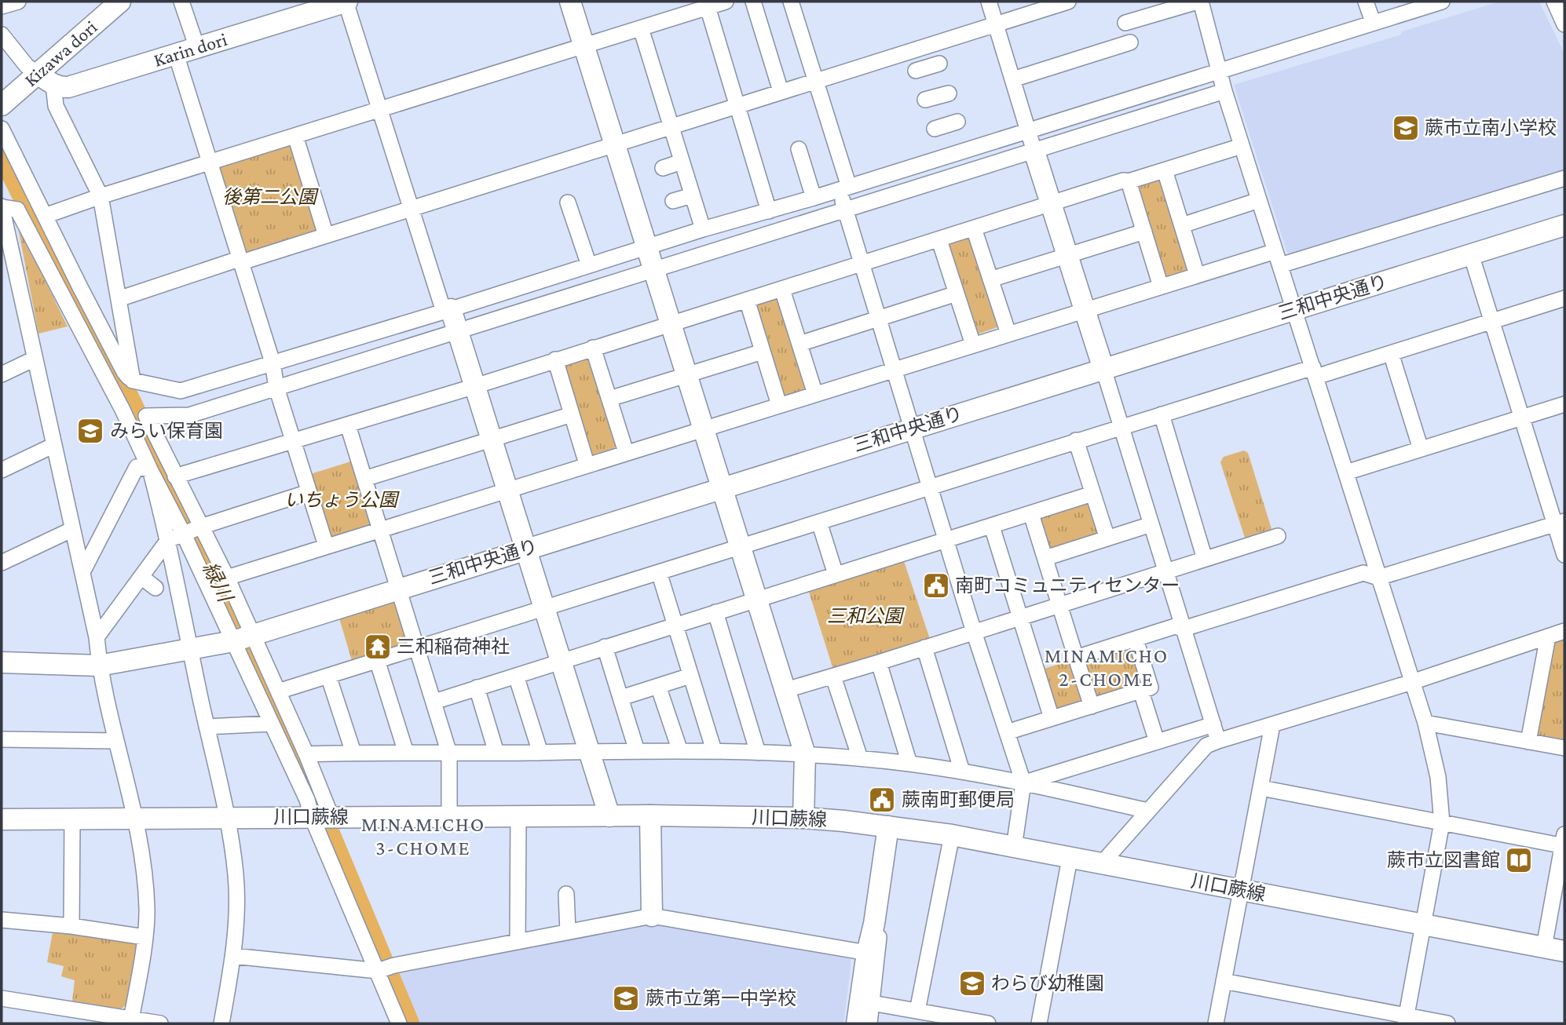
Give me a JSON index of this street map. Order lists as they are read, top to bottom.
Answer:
{
  "streets": {
    "street": [
      "Karin dori",
      "Kizawa dori",
      "三和中央通り",
      "川口蕨線"
    ]
  },
  "crossings": [
    ["Karin dori", "Kizawa dori"]
  ],
  "districts": ["MINAMICHO 2-CHOME", "MINAMICHO 3-CHOME"],
  "water": ["緑川"],
  "parks": ["後第二公園", "いちょう公園", "三和公園"],
  "places": {
    "school or university": [
      "蕨市立南小学校",
      "みらい保育園",
      "わらび幼稚園",
      "蕨市立第一中学校"
    ],
    "public building": ["南町コミュニティセンター", "蕨南町郵便局"],
    "temple": ["三和稲荷神社"],
    "library": ["蕨市立図書館"]
  }
}
